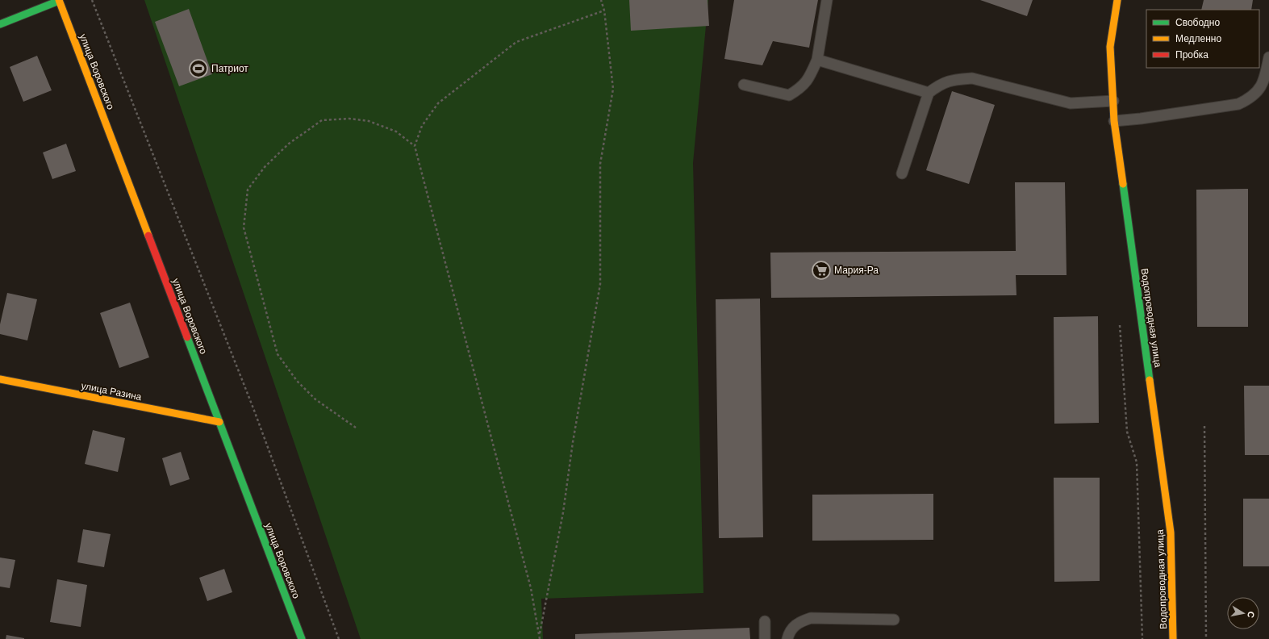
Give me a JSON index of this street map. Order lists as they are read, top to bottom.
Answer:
{
  "streets": {
    "street": ["улица Воровского", "Водопроводная улица", "улица Разина"]
  },
  "crossings": [
    ["улица Воровского", "улица Разина"]
  ],
  "places": {
    "sports": ["Патриот"],
    "supermarket": ["Мария-Ра"]
  },
  "legend": ["Свободно", "Медленно", "Пробка"],
  "north": "right"
}
